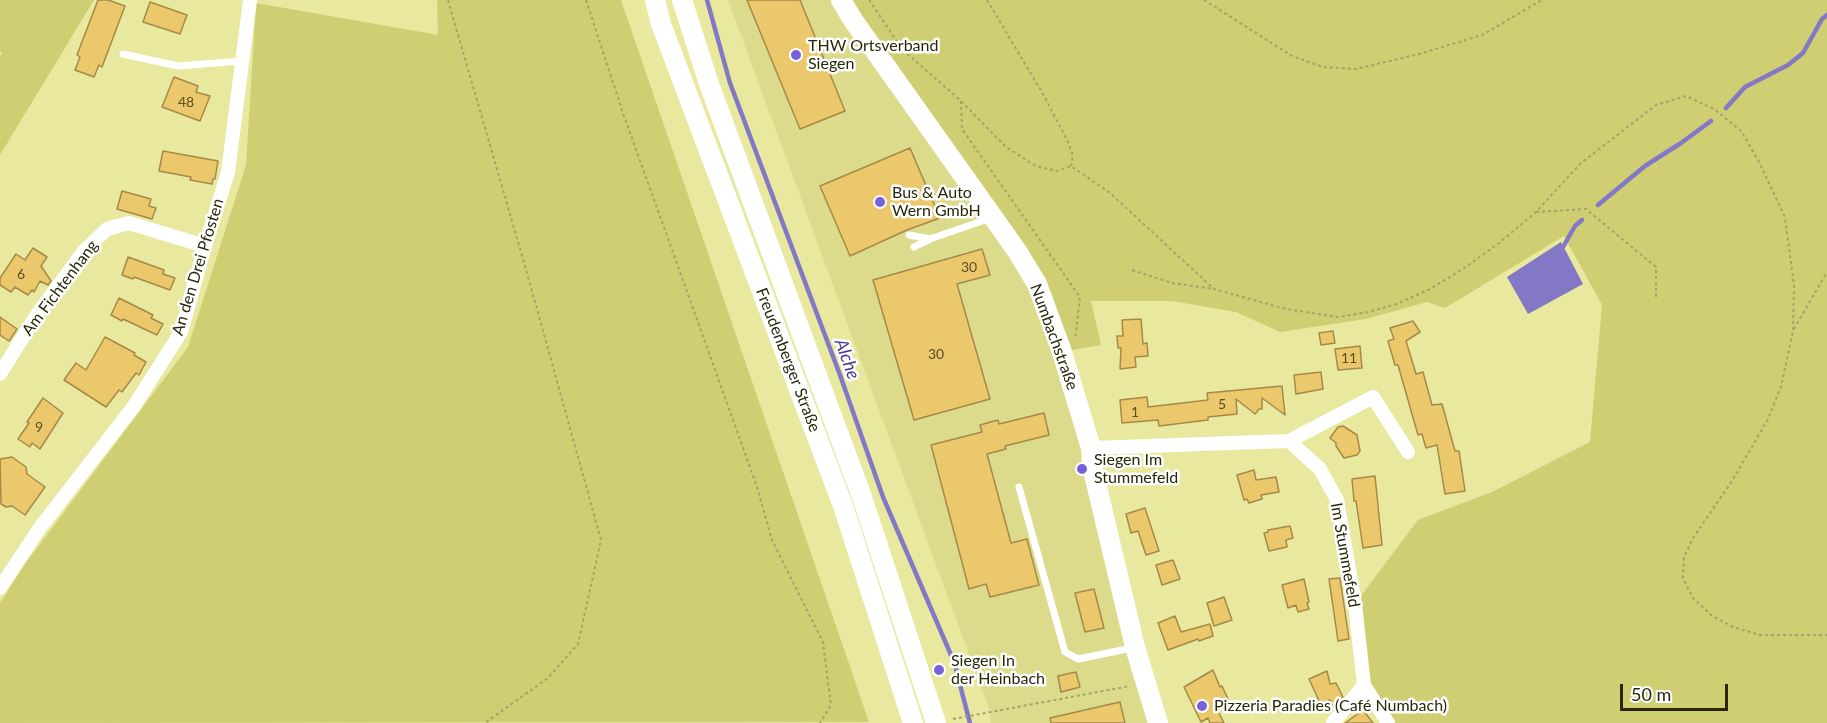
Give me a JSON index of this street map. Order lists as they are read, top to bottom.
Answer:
{
  "streets": {
    "main road": ["Numbachstraße", "Freudenberger Straße"],
    "street": ["An den Drei Pfosten", "Am Fichtenhang", "Im Stummefeld"]
  },
  "crossings": [
    ["An den Drei Pfosten", "Am Fichtenhang"]
  ],
  "water": ["Alche"],
  "places": [
    "THW Ortsverband Siegen",
    "Bus & Auto Wern GmbH",
    "Siegen Im Stummefeld",
    "Siegen In der Heinbach",
    "Pizzeria Paradies (Café Numbach)"
  ],
  "house_numbers": [
    "48",
    "30",
    "6",
    "30",
    "11",
    "5",
    "1",
    "9"
  ],
  "scale_bar": "50 m"
}
